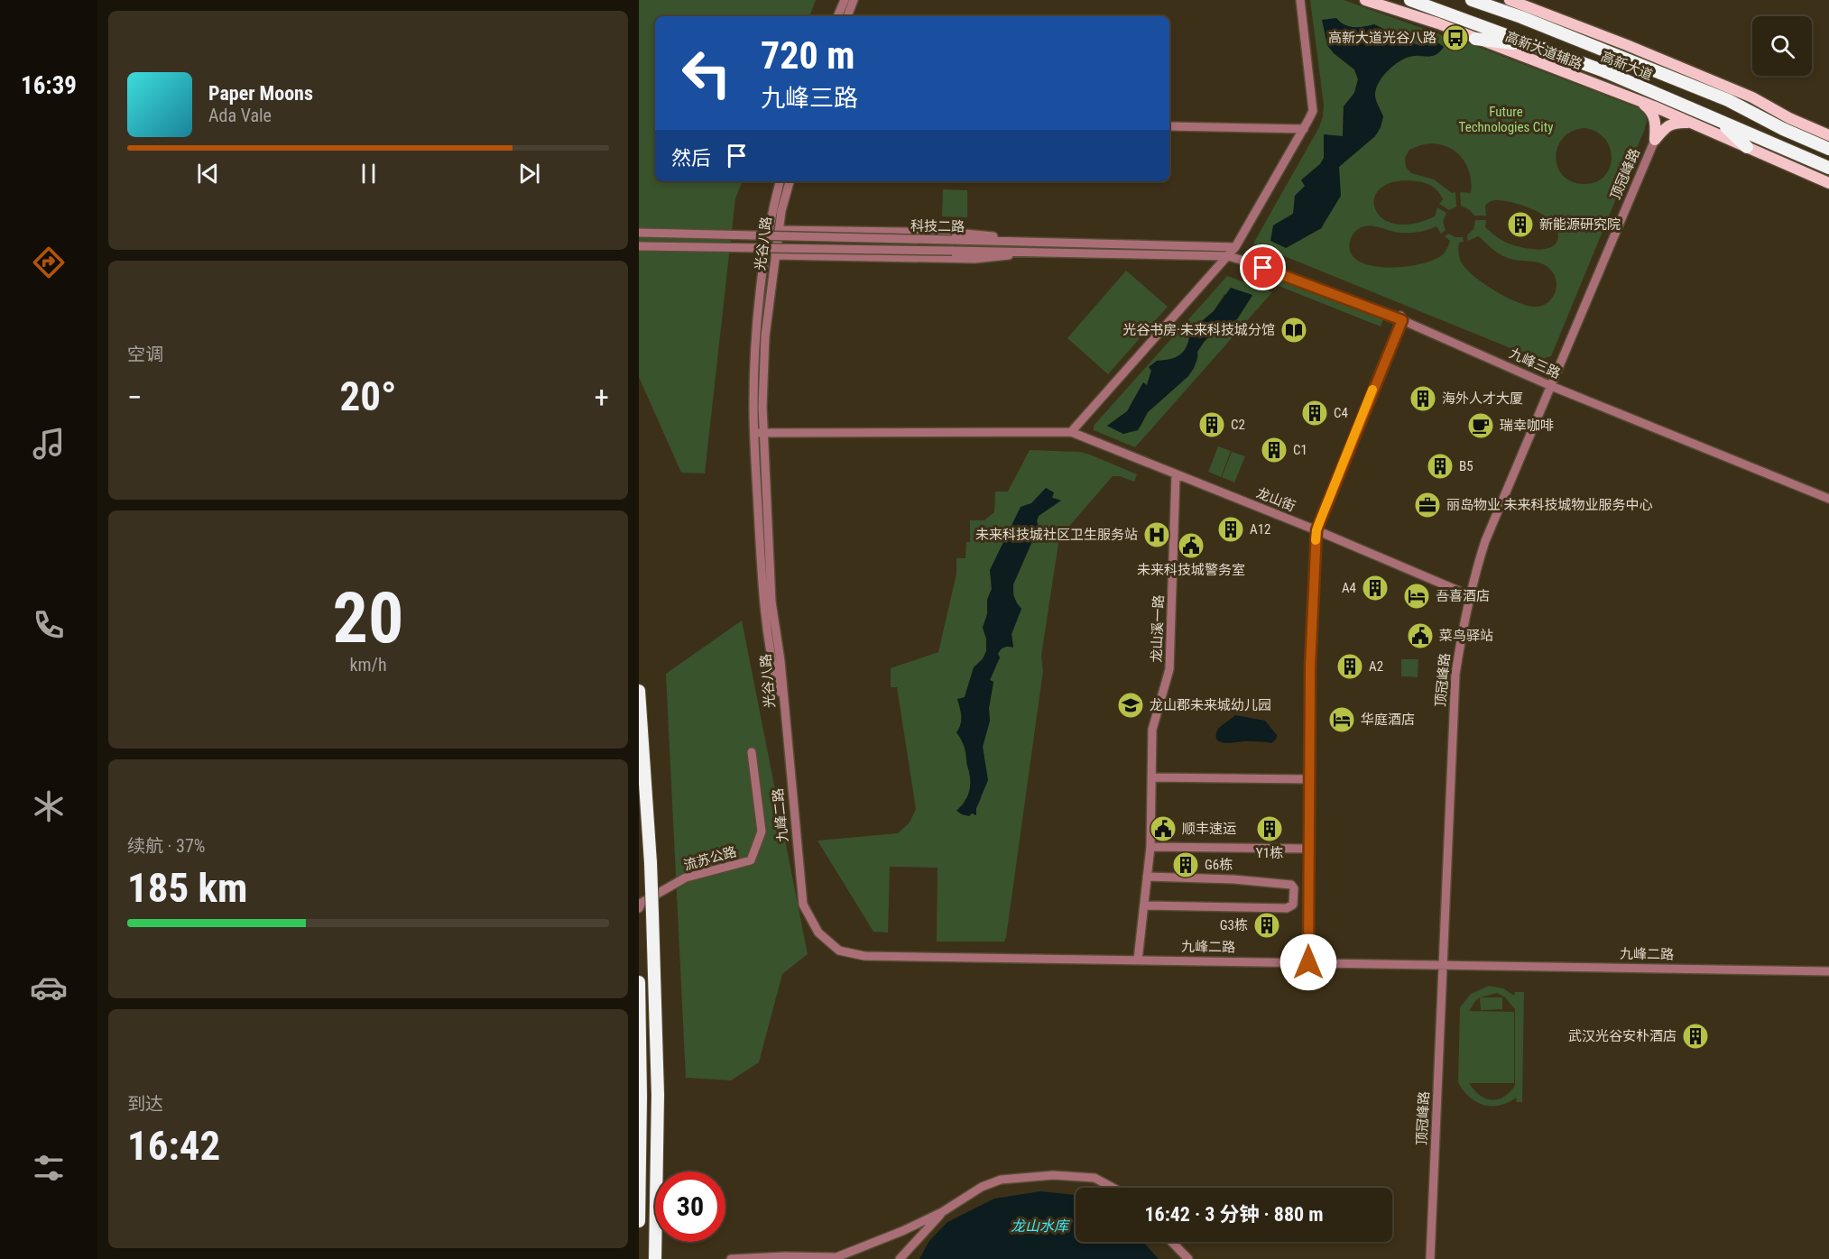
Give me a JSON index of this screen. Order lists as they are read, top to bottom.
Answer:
{
  "streets": {
    "highway": ["高新大道"],
    "main road": ["高新大道辅路"],
    "street": [
      "顶冠峰路",
      "科技二路",
      "光谷八路",
      "九峰三路",
      "龙山街",
      "龙山溪一路",
      "九峰二路",
      "流苏公路"
    ]
  },
  "crossings": [
    ["顶冠峰路", "九峰三路"],
    ["顶冠峰路", "龙山街"],
    ["顶冠峰路", "九峰二路"],
    ["科技二路", "九峰三路"],
    ["光谷八路", "九峰二路"],
    ["龙山街", "龙山溪一路"],
    ["龙山溪一路", "九峰二路"]
  ],
  "water": ["龙山水库"],
  "parks": ["Future Technologies City"],
  "places": {
    "bus stop": ["高新大道光谷八路"],
    "building": [
      "新能源研究院",
      "海外人才大厦",
      "C4",
      "C2",
      "C1",
      "B5",
      "A12",
      "A4",
      "A2",
      "Y1栋",
      "G6栋",
      "G3栋",
      "武汉光谷安朴酒店"
    ],
    "library": ["光谷书房·未来科技城分馆"],
    "cafe": ["瑞幸咖啡"],
    "office": ["丽岛物业 未来科技城物业服务中心"],
    "hospital": ["未来科技城社区卫生服务站"],
    "public building": ["未来科技城警务室", "菜鸟驿站", "顺丰速运"],
    "hotel": ["吾喜酒店", "华庭酒店"],
    "school or university": ["龙山郡未来城幼儿园"]
  },
  "page": {
    "tabs": "16:39",
    "turn": ["720 m", "九峰三路"],
    "song": ["Paper Moons", "Ada Vale"],
    "then": "然后",
    "tile": [
      "空调",
      ["20", "km/h"],
      ["续航 · 37%", "185 km"],
      ["到达", "16:42"]
    ],
    "heat": ["−", "20°", "+"],
    "limit": "30",
    "trip": "16:42 · 3 分钟 · 880 m"
  }
}
